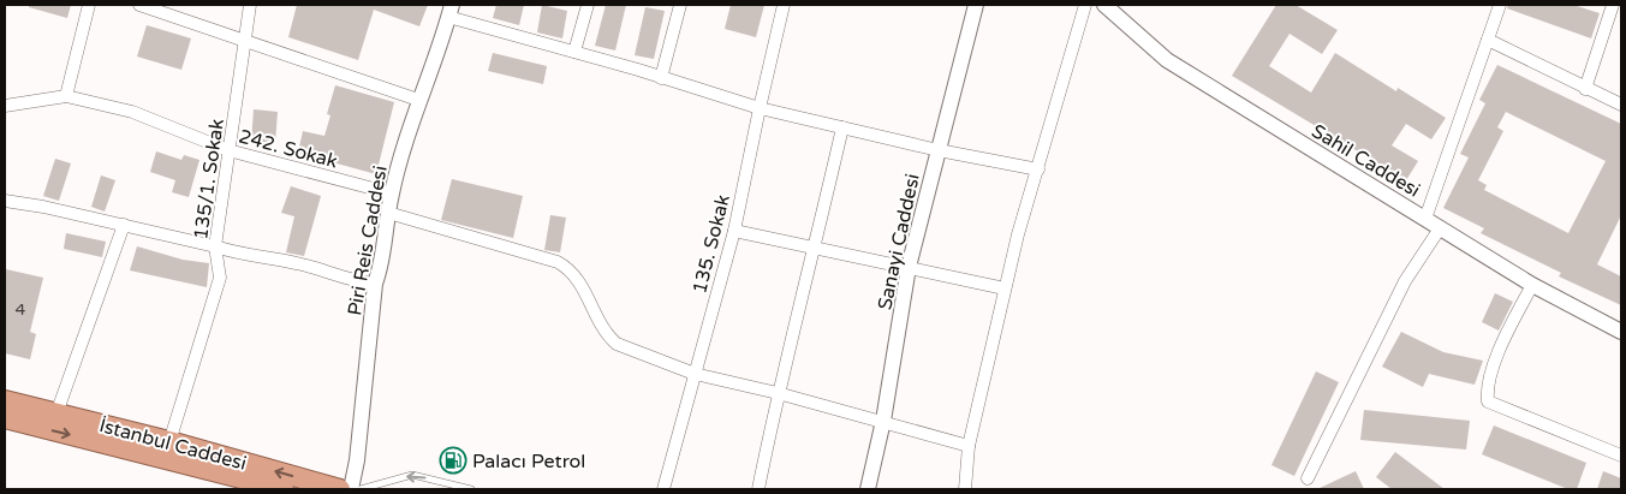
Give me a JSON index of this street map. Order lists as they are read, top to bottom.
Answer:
{
  "streets": {
    "highway": ["İstanbul Caddesi"],
    "street": [
      "242. Sokak",
      "Sahil Caddesi",
      "135/1. Sokak",
      "Piri Reis Caddesi",
      "Sanayi Caddesi",
      "135. Sokak"
    ]
  },
  "crossings": [
    ["242. Sokak", "135/1. Sokak"],
    ["242. Sokak", "Piri Reis Caddesi"],
    ["135/1. Sokak", "İstanbul Caddesi"]
  ],
  "places": {
    "fuel station": ["Palacı Petrol"]
  },
  "house_numbers": ["4"]
}
